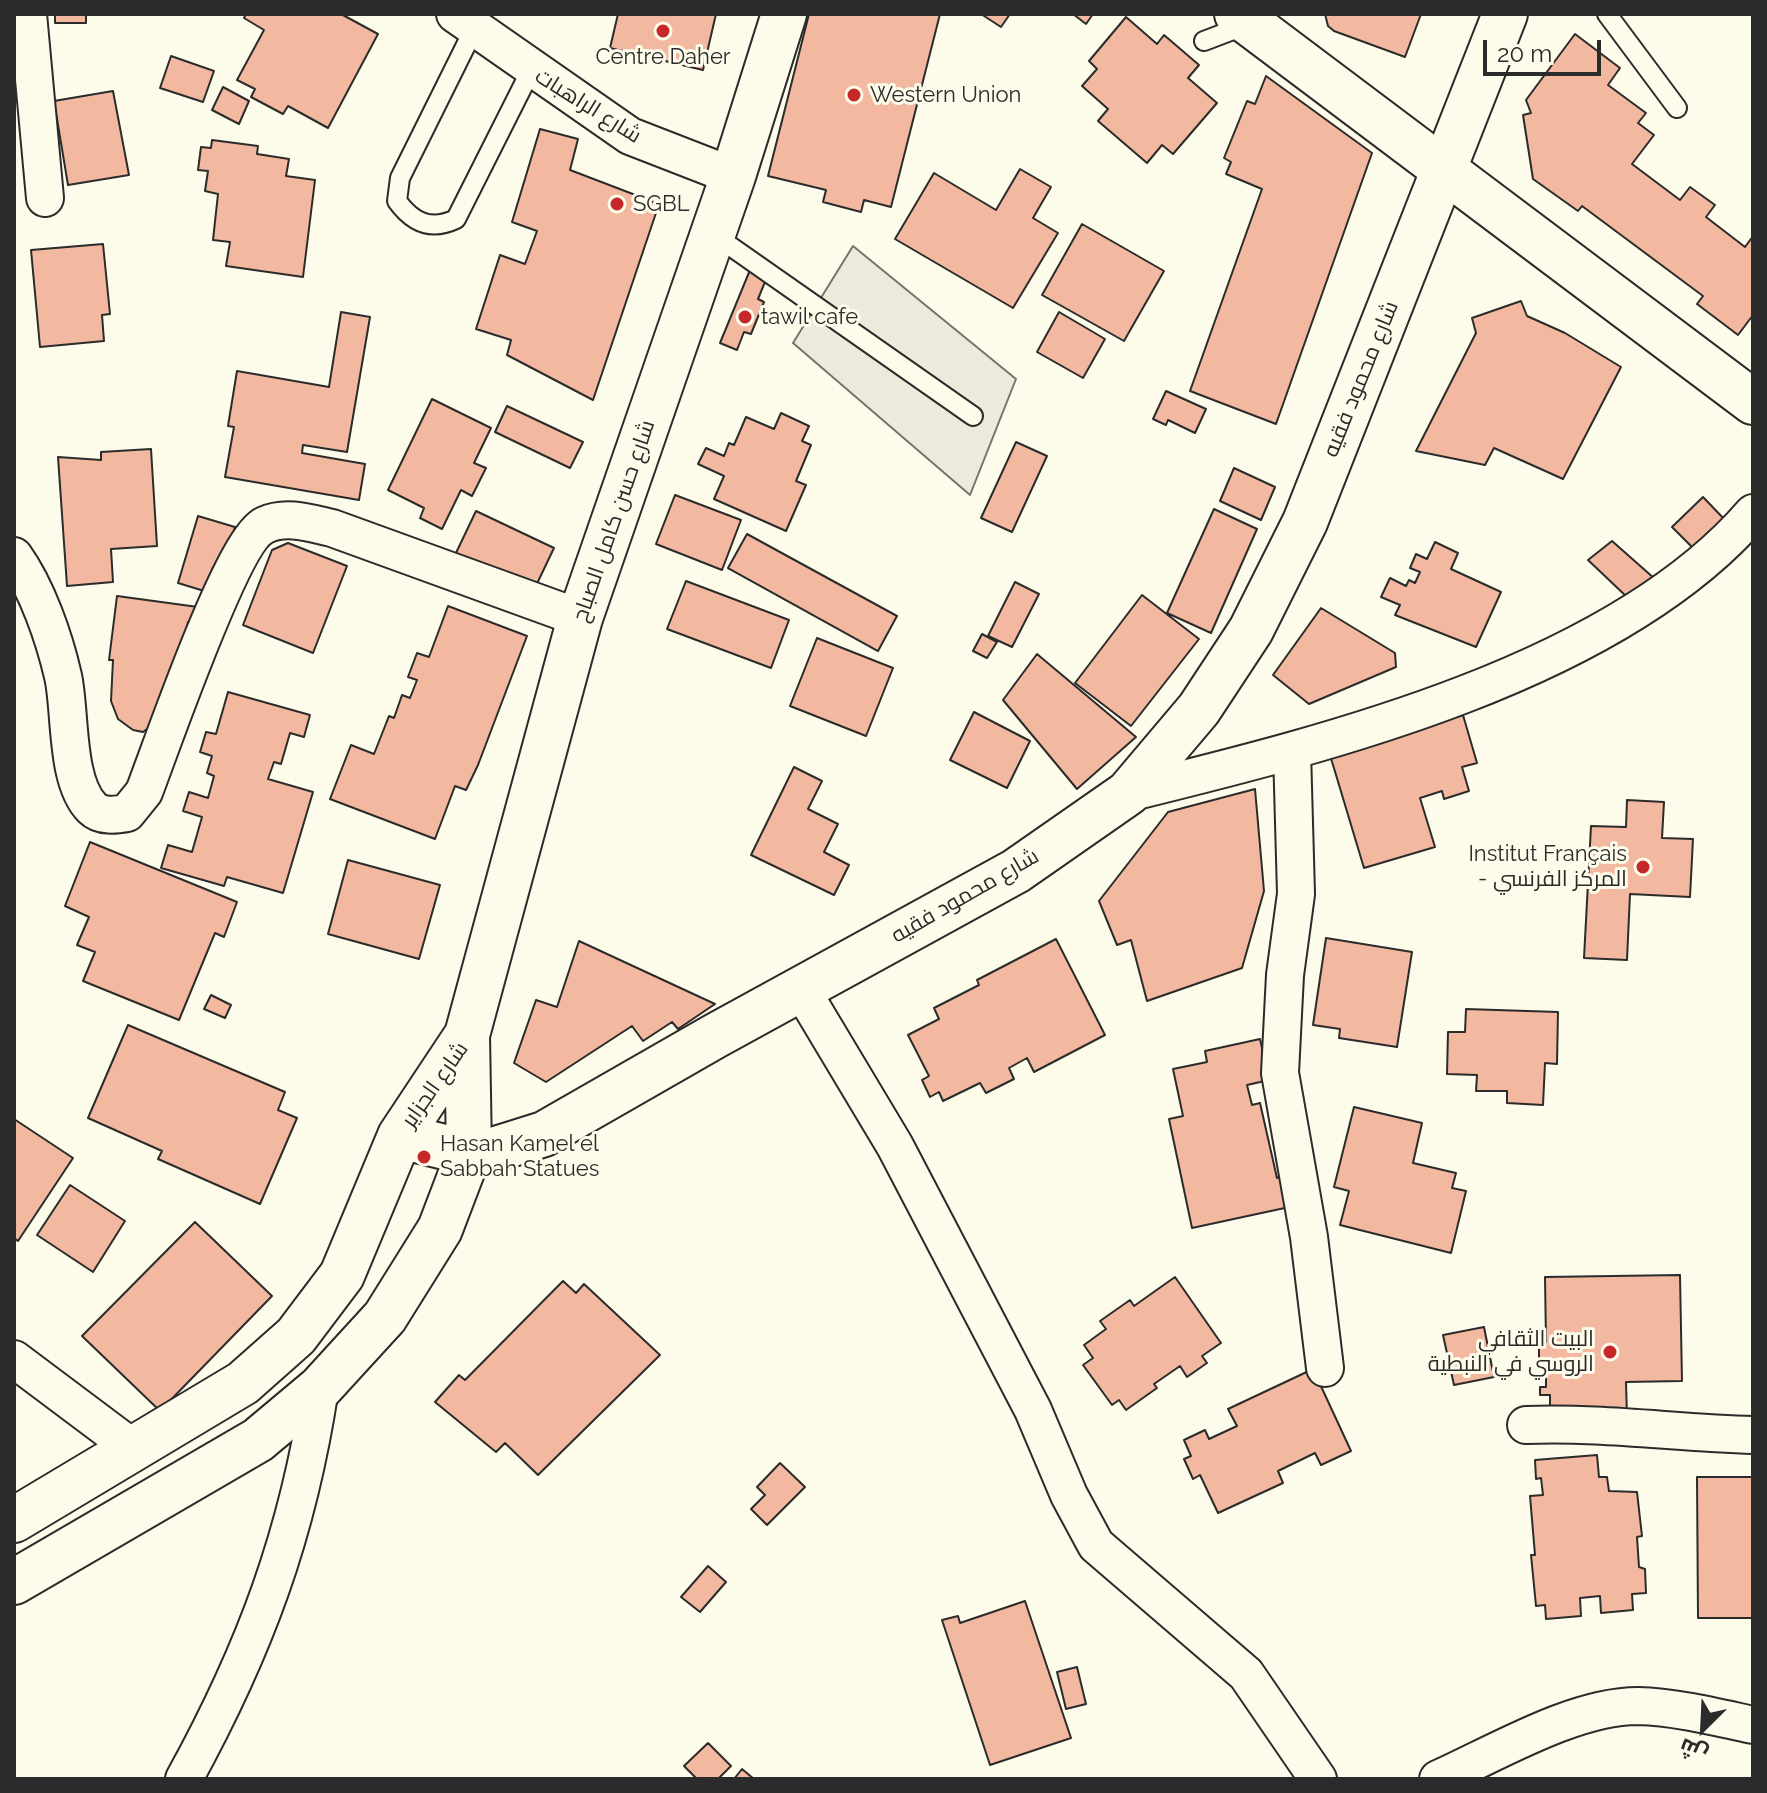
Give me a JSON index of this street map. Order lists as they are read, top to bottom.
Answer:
{
  "streets": {
    "main road": ["شارع محمود فقيه", "شارع حسن كامل الصباح", "شارع الجزاير"],
    "street": ["شارع الراهبات"]
  },
  "crossings": [
    ["شارع الراهبات", "شارع حسن كامل الصباح"],
    ["شارع محمود فقيه", "شارع الجزاير"],
    ["شارع حسن كامل الصباح", "شارع الجزاير"]
  ],
  "places": [
    "Centre Daher",
    "Western Union",
    "SGBL",
    "tawil cafe",
    "Institut Français - المركز الفرنسي",
    "Hasan Kamel el Sabbah Statues",
    "البيت الثقافي الروسي في النبطية"
  ],
  "scale_bar": "20 m",
  "north": "bottom left"
}
